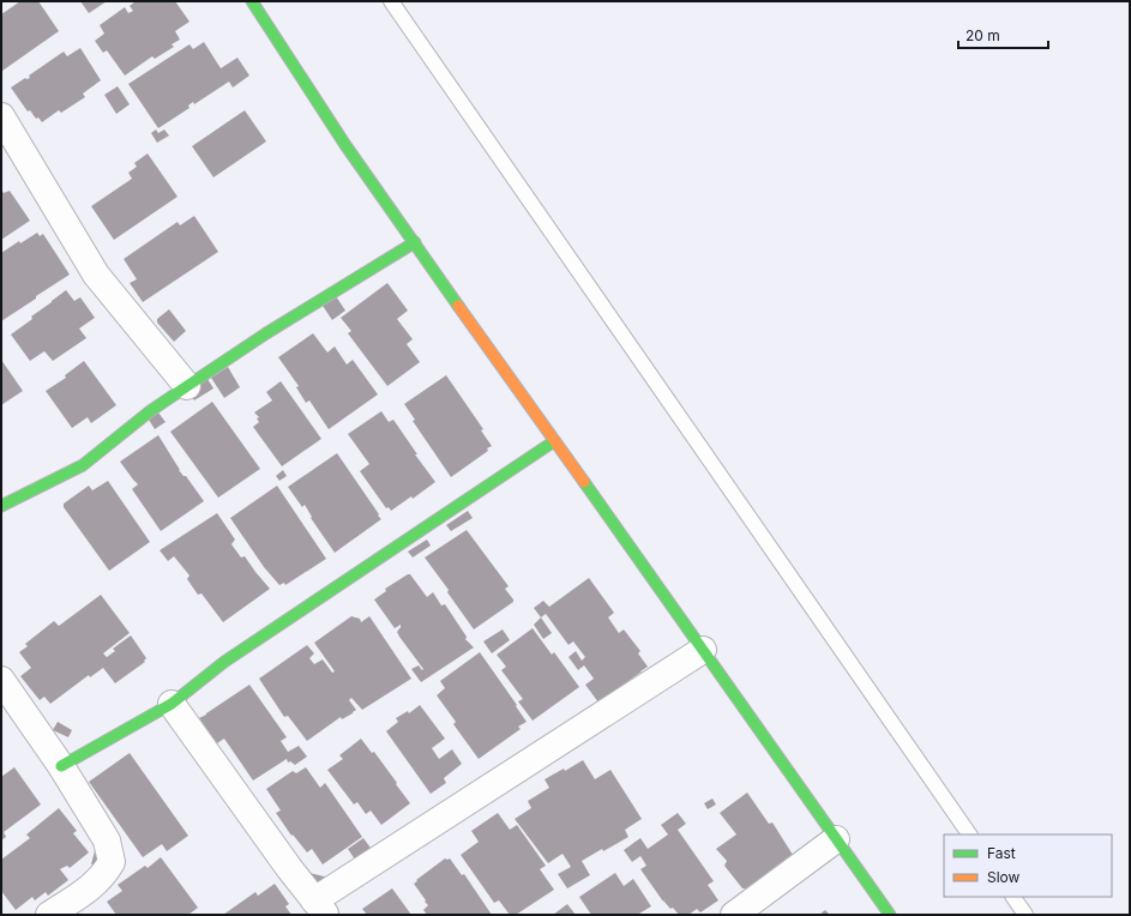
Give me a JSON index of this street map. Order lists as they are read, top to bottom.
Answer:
{
  "legend": ["Fast", "Slow"],
  "scale_bar": "20 m"
}
